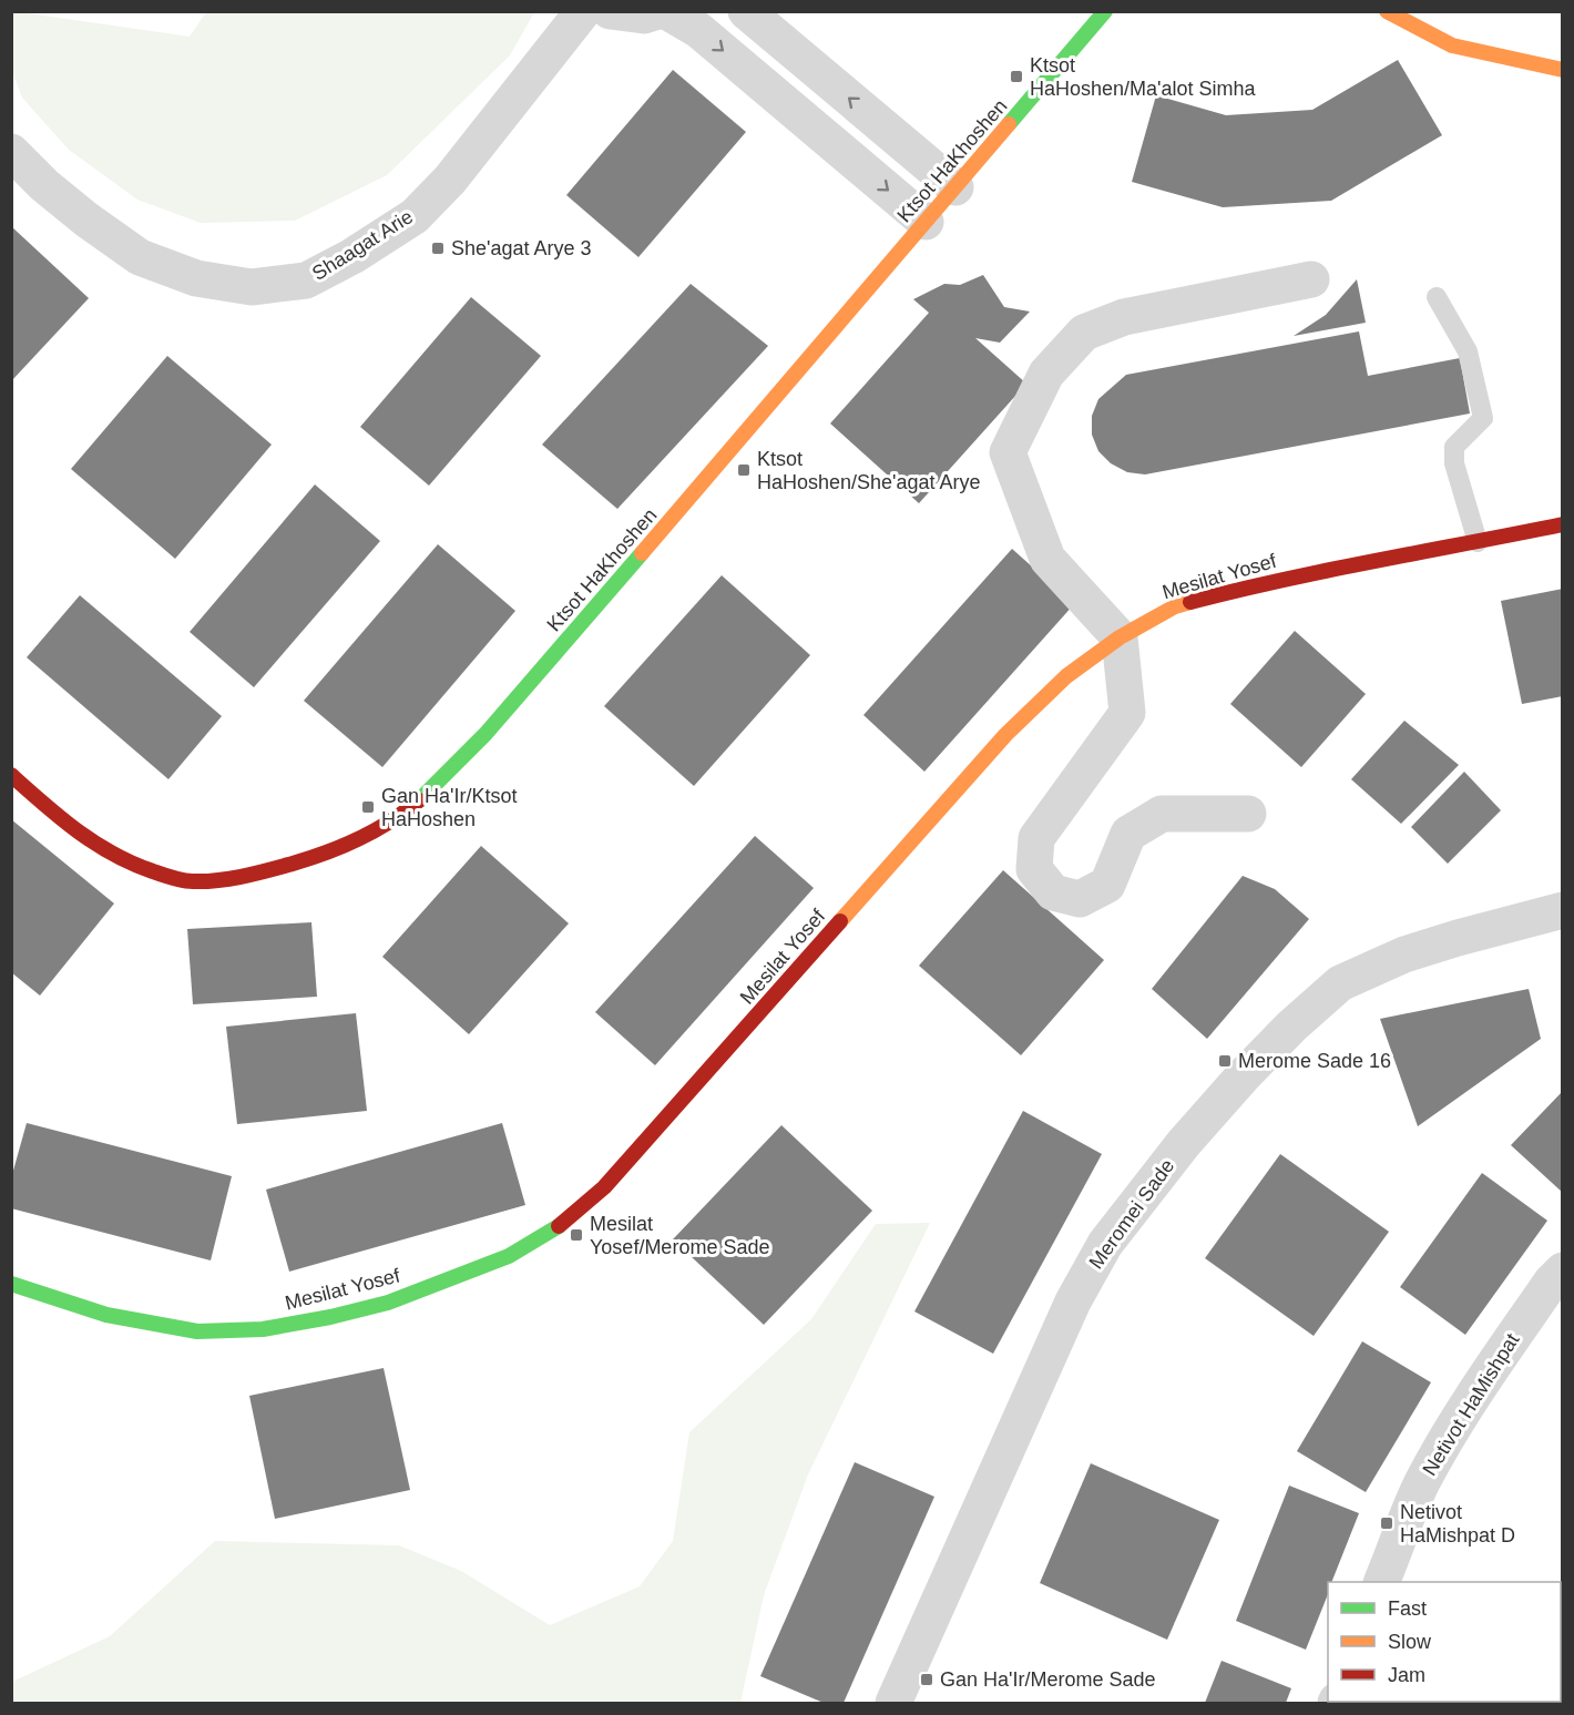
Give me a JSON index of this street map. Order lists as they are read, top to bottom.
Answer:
{
  "streets": {
    "street": [
      "Ktsot HaKhoshen",
      "Shaagat Arie",
      "Mesilat Yosef",
      "Meromei Sade",
      "Netivot HaMishpat"
    ]
  },
  "places": {
    "transit": [
      "Ktsot HaHoshen/Ma'alot Simha",
      "She'agat Arye 3",
      "Ktsot HaHoshen/She'agat Arye",
      "Gan Ha'Ir/Ktsot HaHoshen",
      "Merome Sade 16",
      "Mesilat Yosef/Merome Sade",
      "Netivot HaMishpat D",
      "Gan Ha'Ir/Merome Sade"
    ]
  },
  "legend": ["Fast", "Slow", "Jam"]
}
